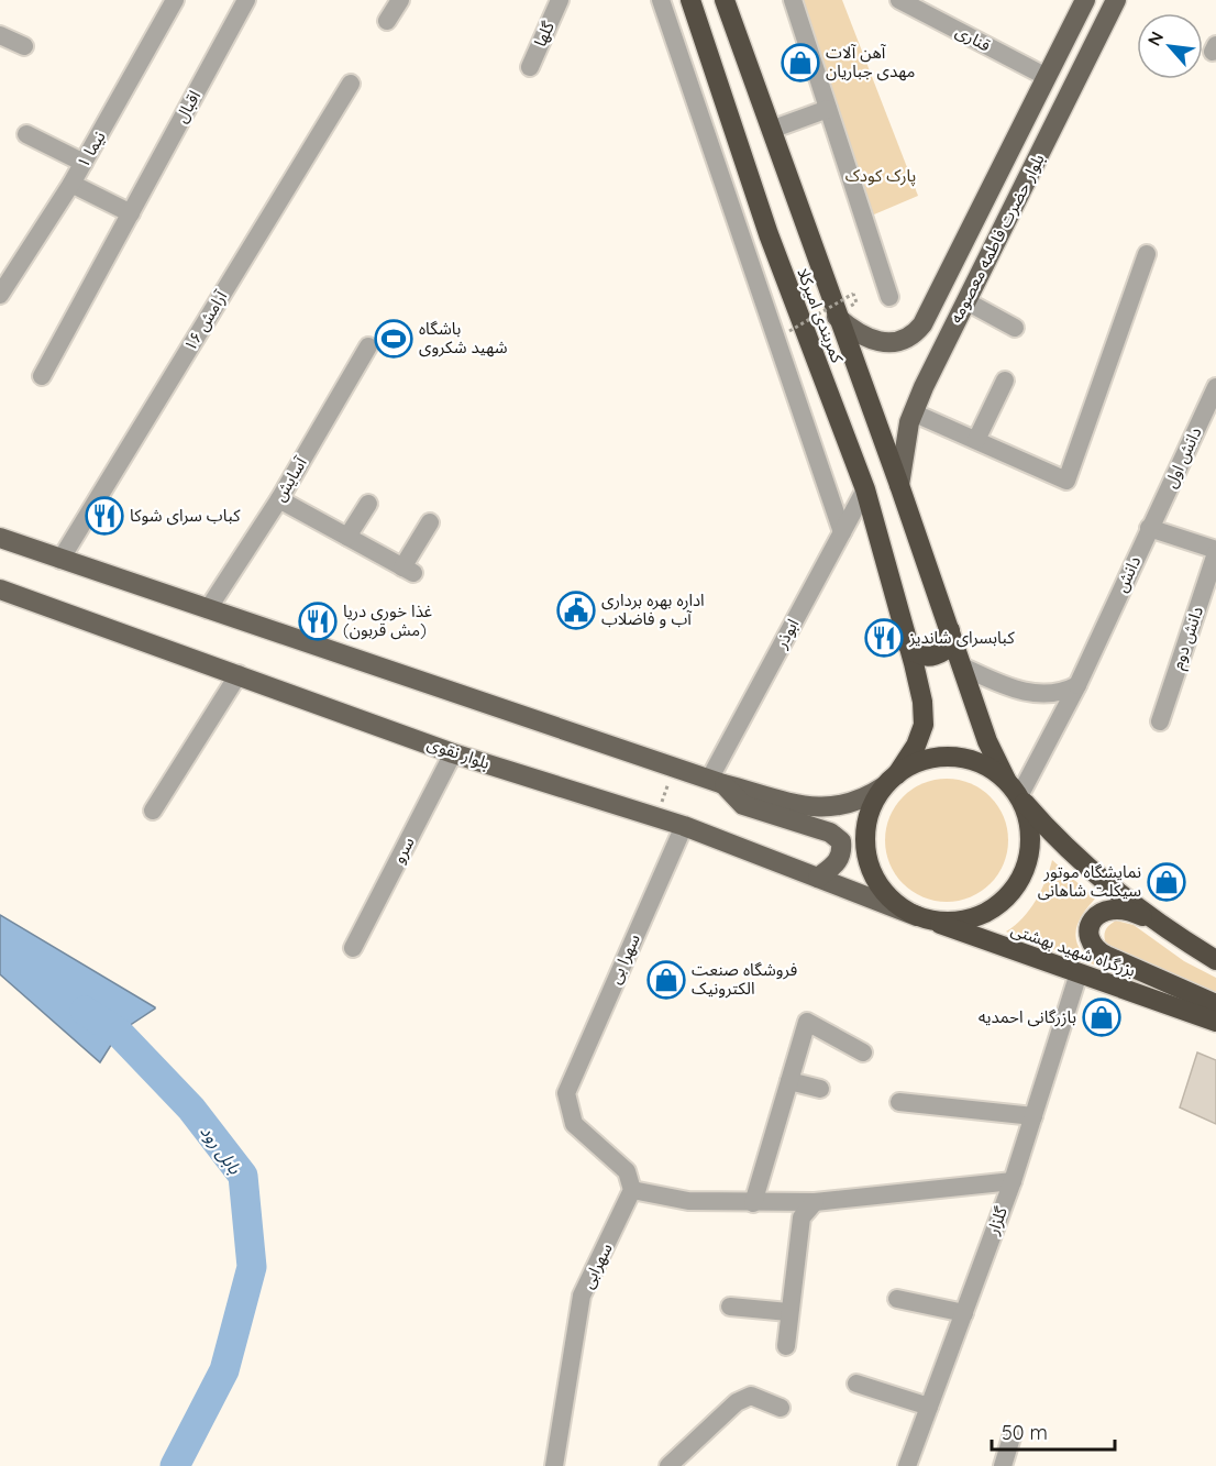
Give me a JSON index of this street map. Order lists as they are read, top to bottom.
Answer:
{
  "streets": {
    "highway": ["کمربندی امیرکلا", "بزرگراه شهید بهشتی"],
    "main road": ["بلوار حضرت فاطمه معصومه", "بلوار نقوی"],
    "street": [
      "گلها",
      "قناری",
      "اقبال",
      "نیما ۱",
      "آرامش ۱۶",
      "دانش اول",
      "آسایش",
      "دانش",
      "ابوذر",
      "دانش دوم",
      "سرو",
      "سهرا بی",
      "گلزار",
      "سهرابی"
    ]
  },
  "crossings": [
    ["قناری", "بلوار حضرت فاطمه معصومه"],
    ["بلوار حضرت فاطمه معصومه", "کمربندی امیرکلا"],
    ["کمربندی امیرکلا", "دانش"],
    ["کمربندی امیرکلا", "ابوذر"],
    ["کمربندی امیرکلا", "بلوار نقوی"],
    ["کمربندی امیرکلا", "بزرگراه شهید بهشتی"],
    ["دانش اول", "دانش"],
    ["دانش", "بلوار نقوی"],
    ["دانش", "بزرگراه شهید بهشتی"],
    ["بلوار نقوی", "سرو"],
    ["بلوار نقوی", "بزرگراه شهید بهشتی"],
    ["بلوار نقوی", "سهرا بی"],
    ["بزرگراه شهید بهشتی", "گلزار"],
    ["سهرا بی", "سهرابی"]
  ],
  "water": ["بابل رود"],
  "parks": ["پارک کودک"],
  "places": {
    "shop": [
      "آهن آلات مهدی جباریان",
      "نمایشگاه موتور سیکلت شاهانی",
      "فروشگاه صنعت الکترونیک",
      "بازرگانی احمدیه"
    ],
    "sports": ["باشگاه شهید شکروی"],
    "restaurant": ["کباب سرای شوکا", "غذا خوری دریا (مش قربون)", "کبابسرای شاندیز"],
    "public building": ["اداره بهره برداری آب و فاضلاب"]
  },
  "scale_bar": "50 m",
  "north": "top left"
}
